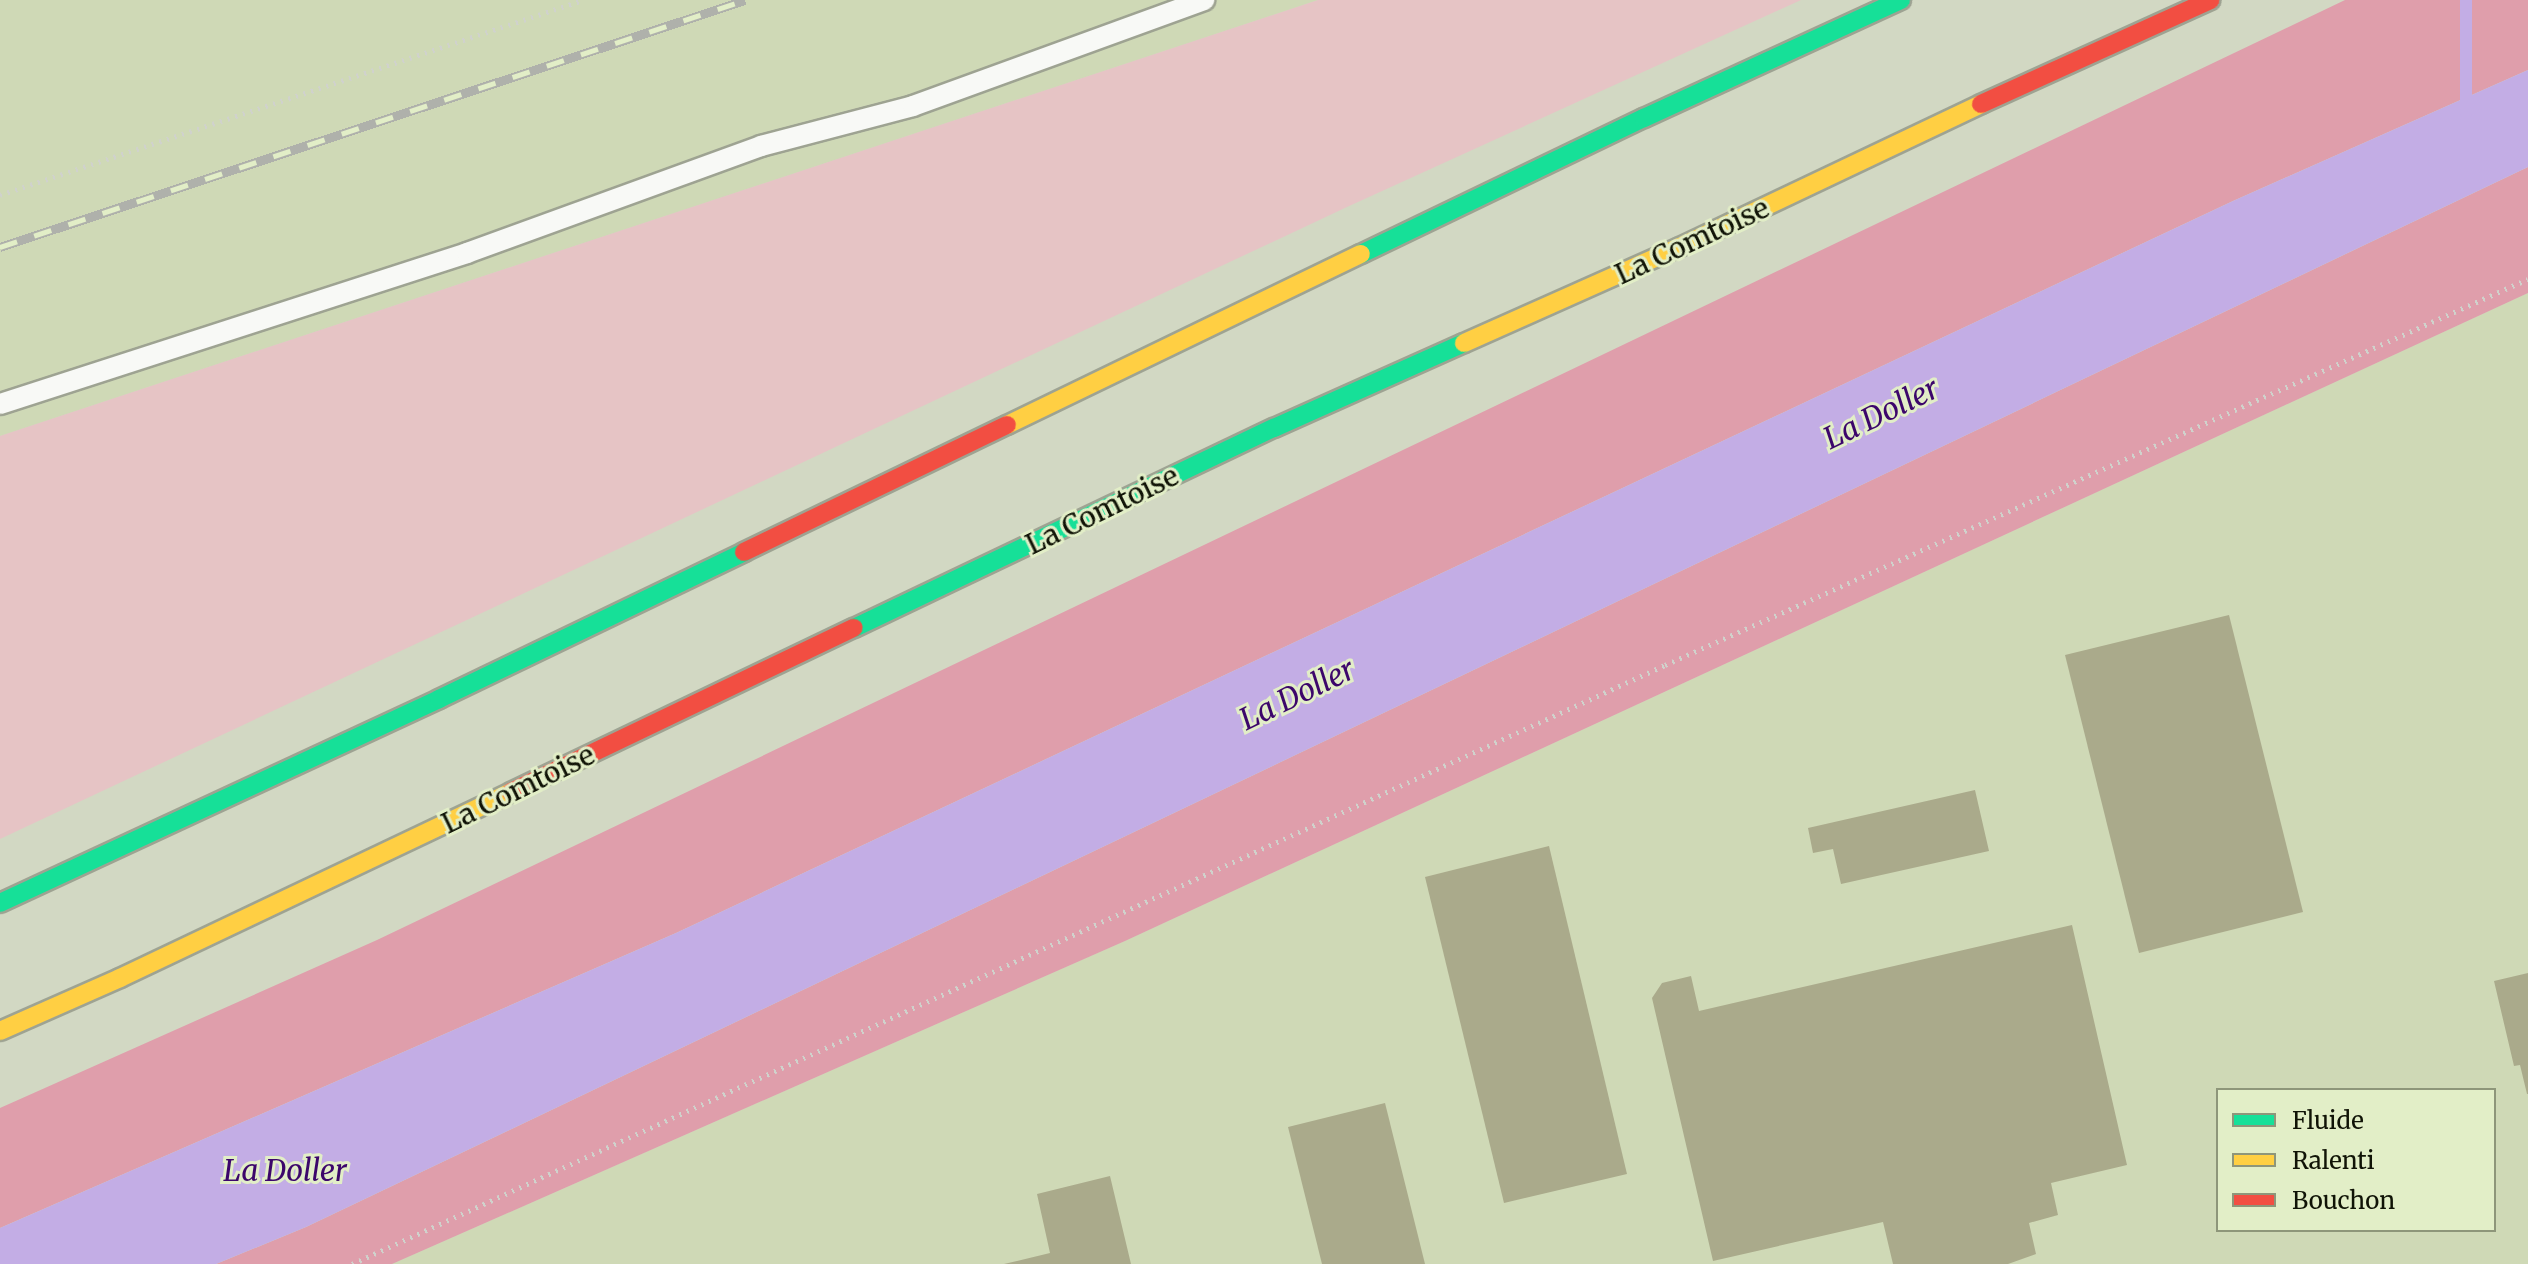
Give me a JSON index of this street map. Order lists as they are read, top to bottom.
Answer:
{
  "streets": {
    "highway": ["La Comtoise"]
  },
  "water": ["La Doller"],
  "legend": ["Fluide", "Ralenti", "Bouchon"]
}
